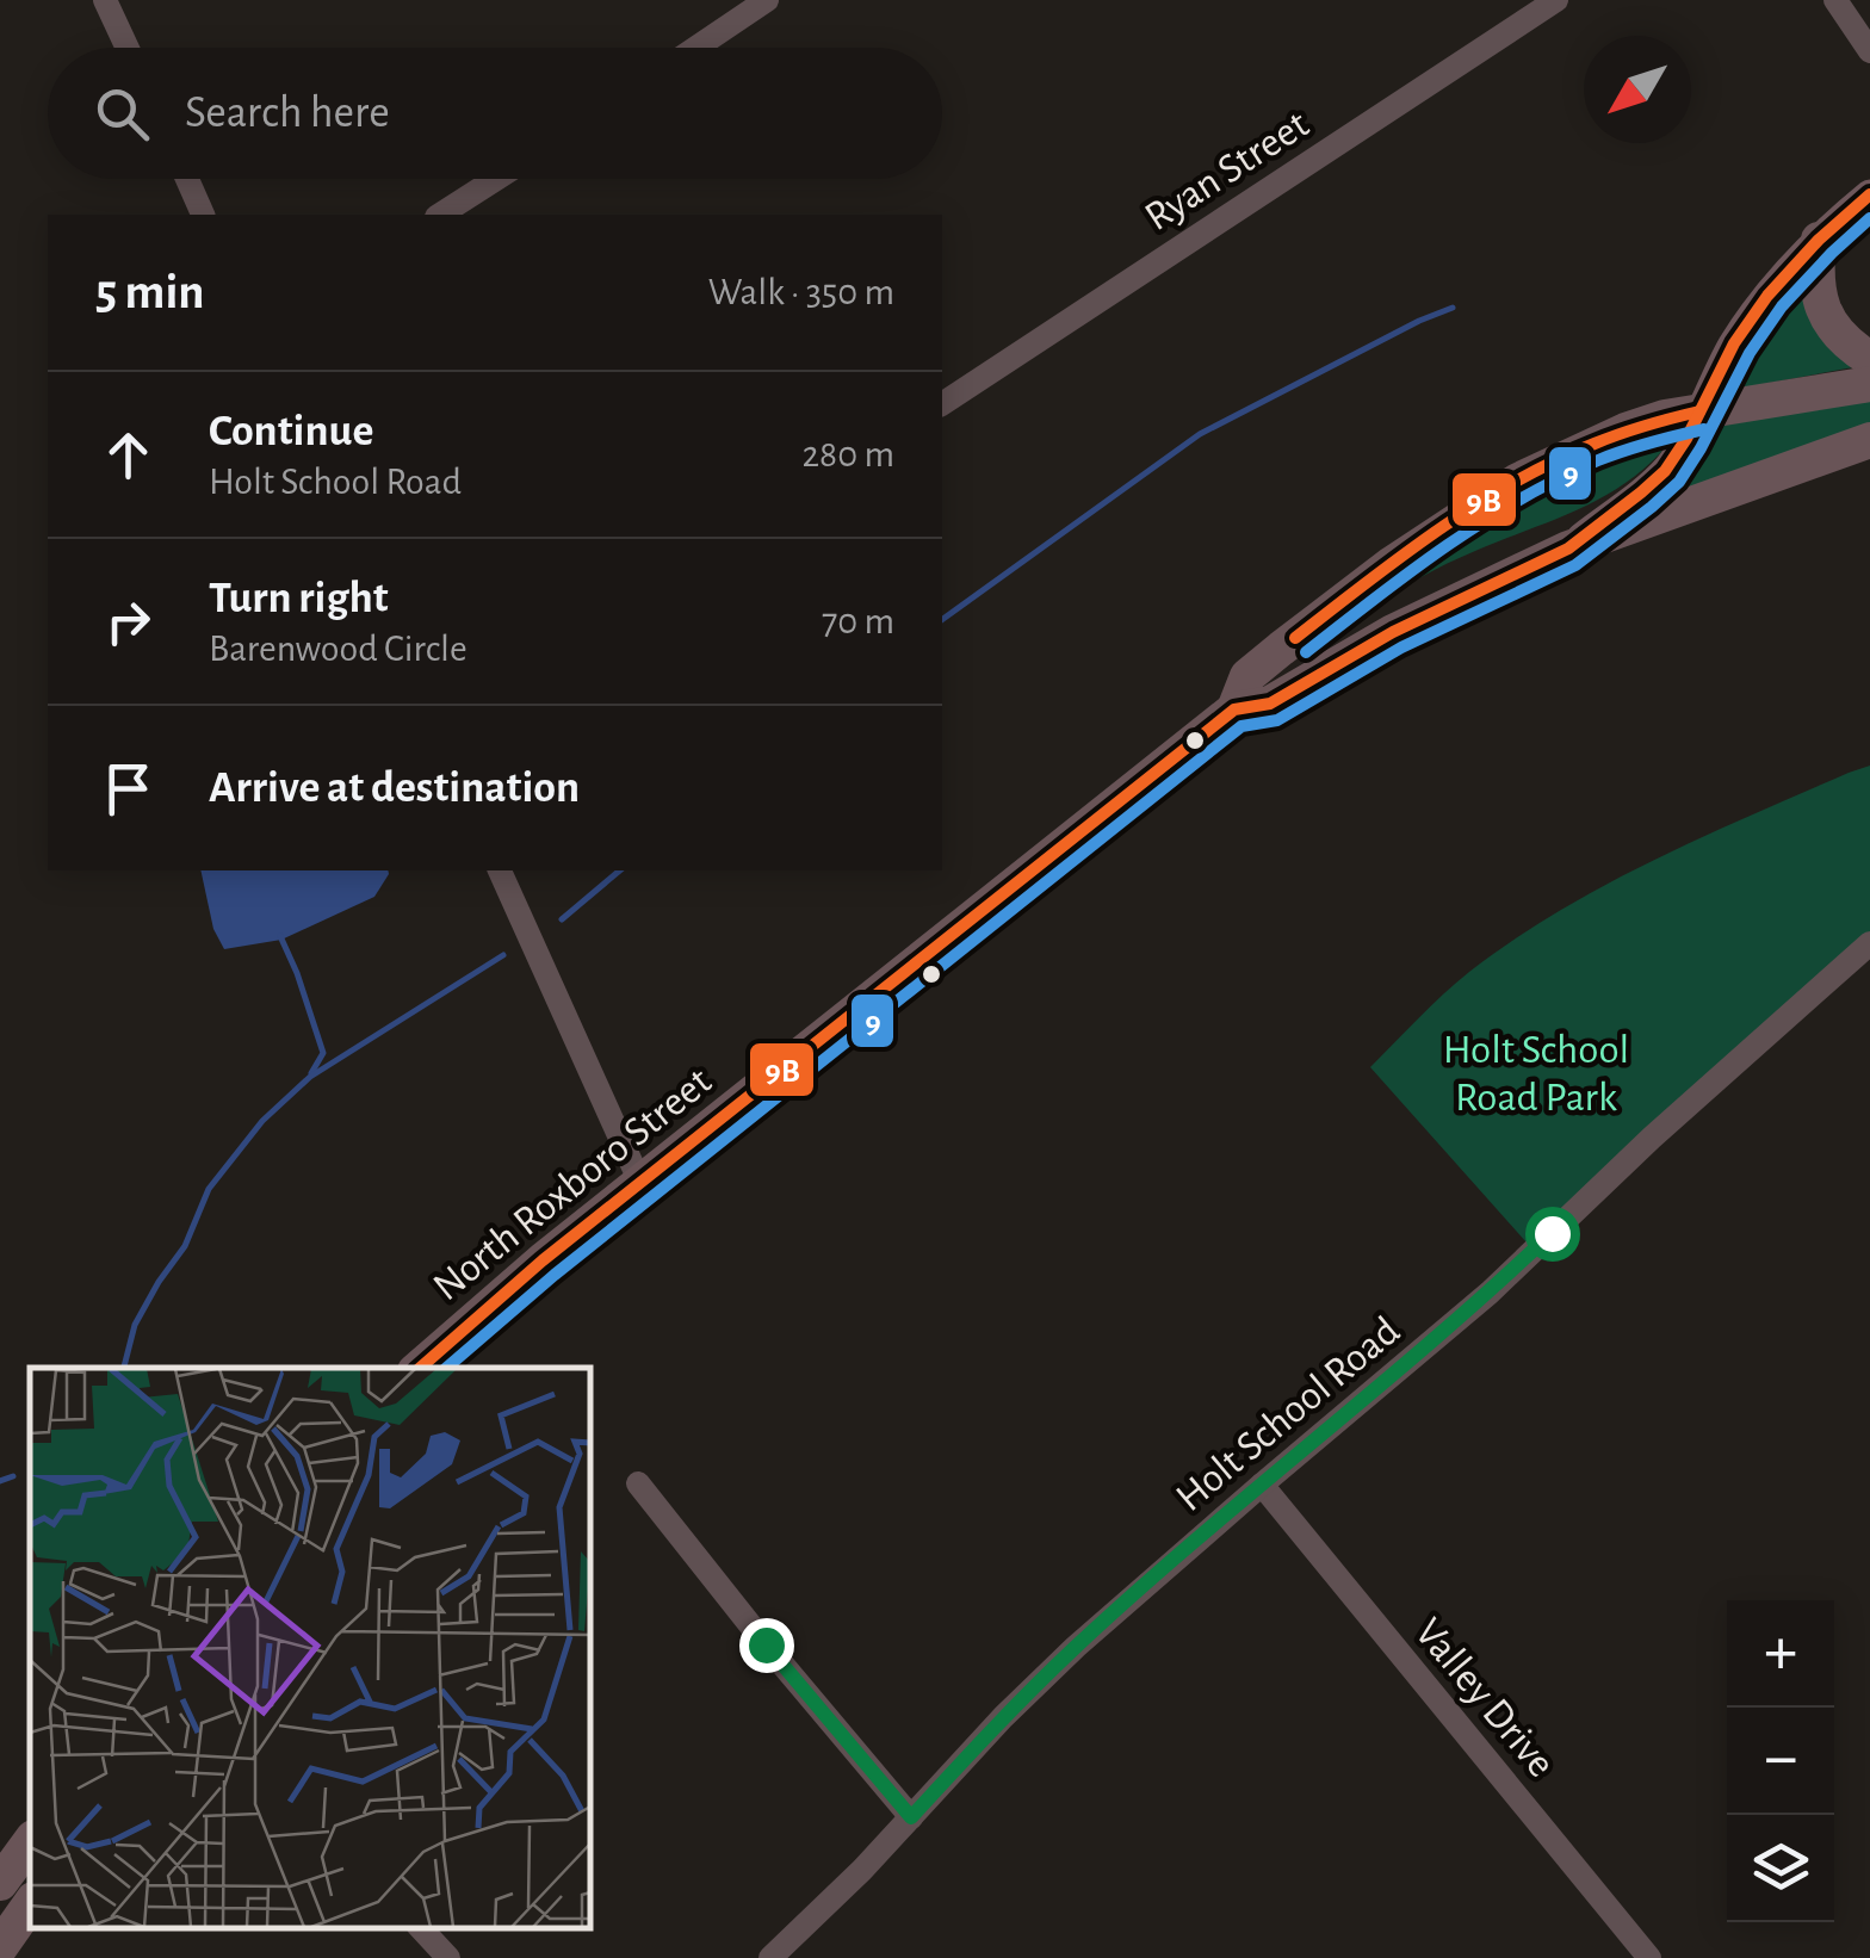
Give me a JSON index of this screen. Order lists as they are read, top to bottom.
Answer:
{
  "streets": {
    "highway": ["North Roxboro Street"],
    "street": ["Ryan Street", "Holt School Road", "Valley Drive"]
  },
  "crossings": [
    ["Holt School Road", "Valley Drive"]
  ],
  "parks": ["Holt School Road Park"],
  "lines": ["transit line 9B", "transit line 9"],
  "north": "bottom left",
  "page": {
    "search": "Search here",
    "heading": ["5 min", "Walk · 350 m"],
    "list": [
      ["Continue", "Holt School Road", "280 m"],
      ["Turn right", "Barenwood Circle", "70 m"],
      "Arrive at destination"
    ],
    "map_buttons": ["+", "−"]
  }
}
